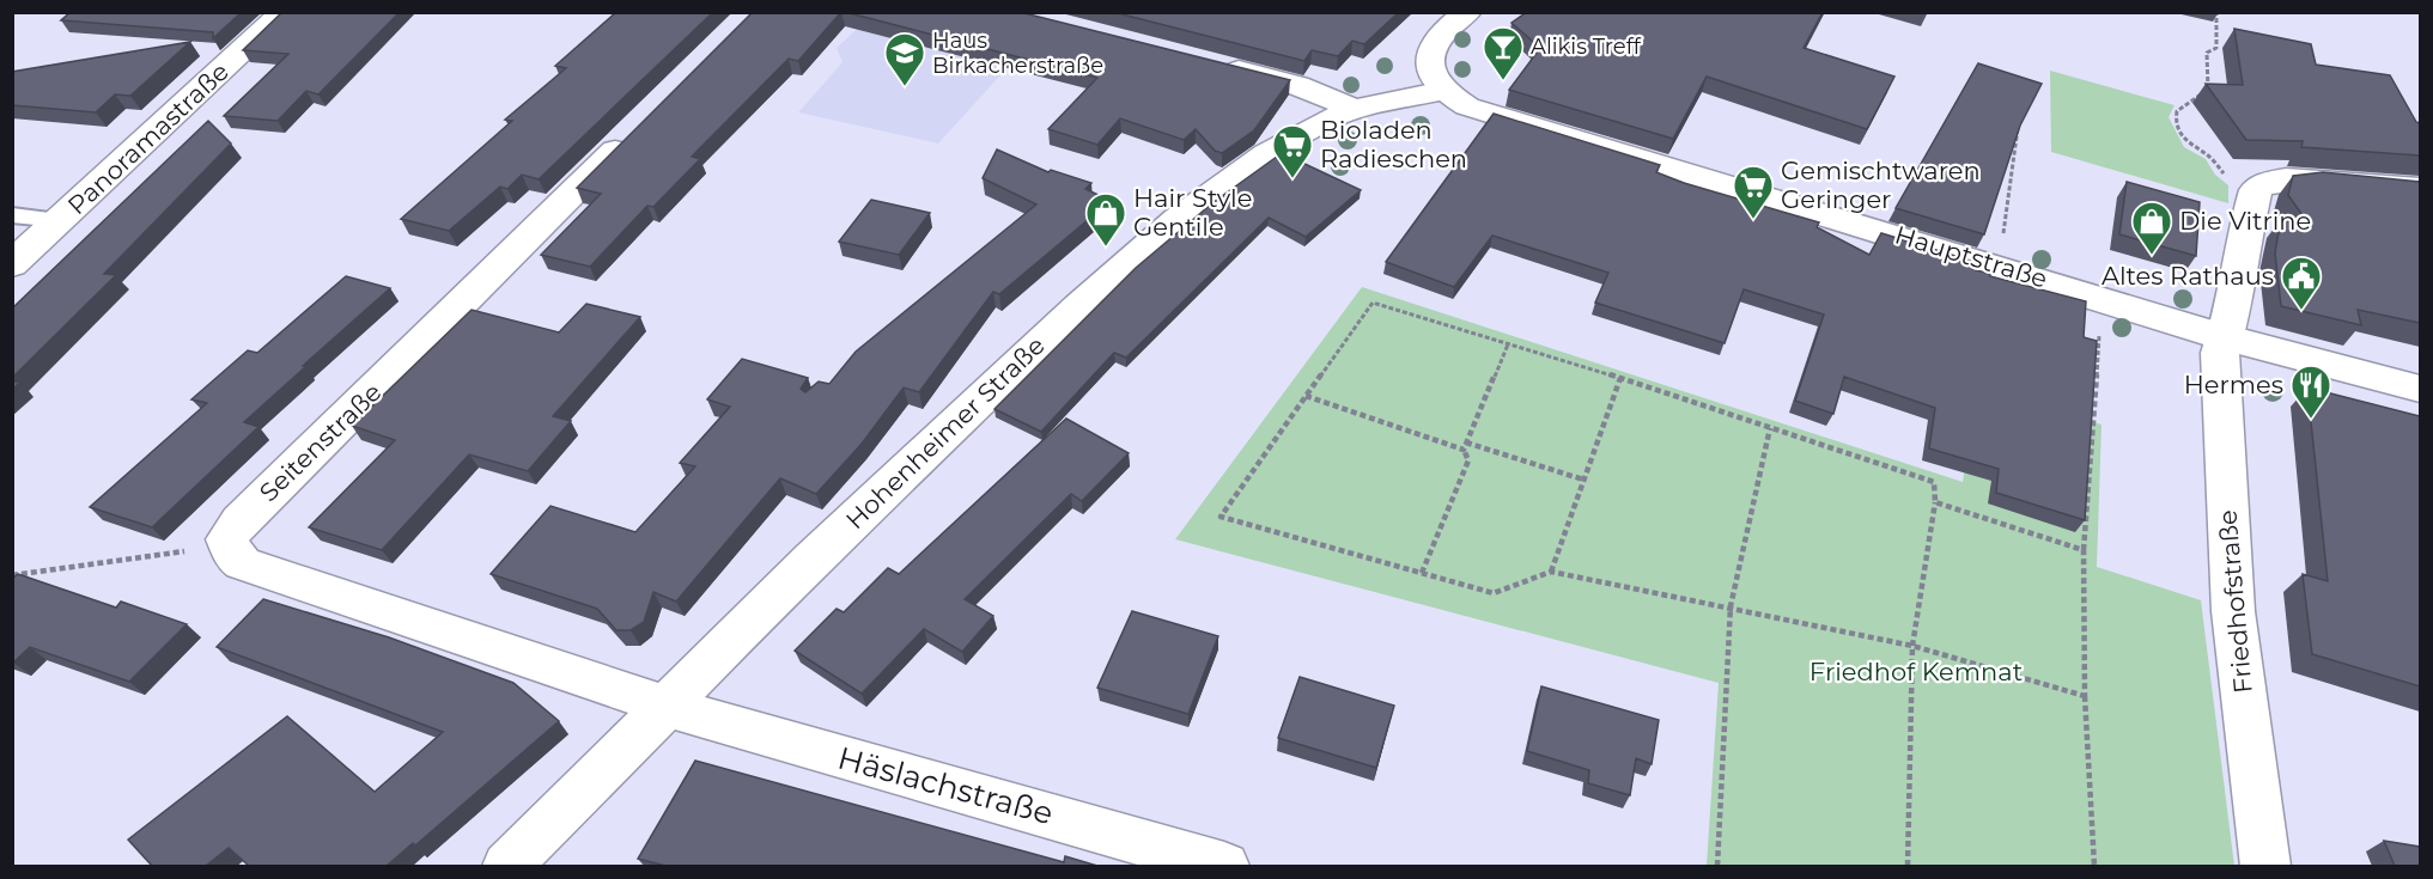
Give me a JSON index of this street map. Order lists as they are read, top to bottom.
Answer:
{
  "streets": {
    "street": [
      "Panoramastraße",
      "Hauptstraße",
      "Hohenheimer Straße",
      "Seitenstraße",
      "Friedhofstraße",
      "Häslachstraße"
    ]
  },
  "crossings": [
    ["Hauptstraße", "Hohenheimer Straße"],
    ["Hauptstraße", "Friedhofstraße"],
    ["Hohenheimer Straße", "Häslachstraße"]
  ],
  "parks": ["Friedhof Kemnat"],
  "places": {
    "bar": ["Alikis Treff"],
    "school or university": ["Haus Birkacherstraße"],
    "supermarket": ["Bioladen Radieschen", "Gemischtwaren Geringer"],
    "shop": ["Hair Style Gentile", "Die Vitrine"],
    "public building": ["Altes Rathaus"],
    "restaurant": ["Hermes"]
  }
}
